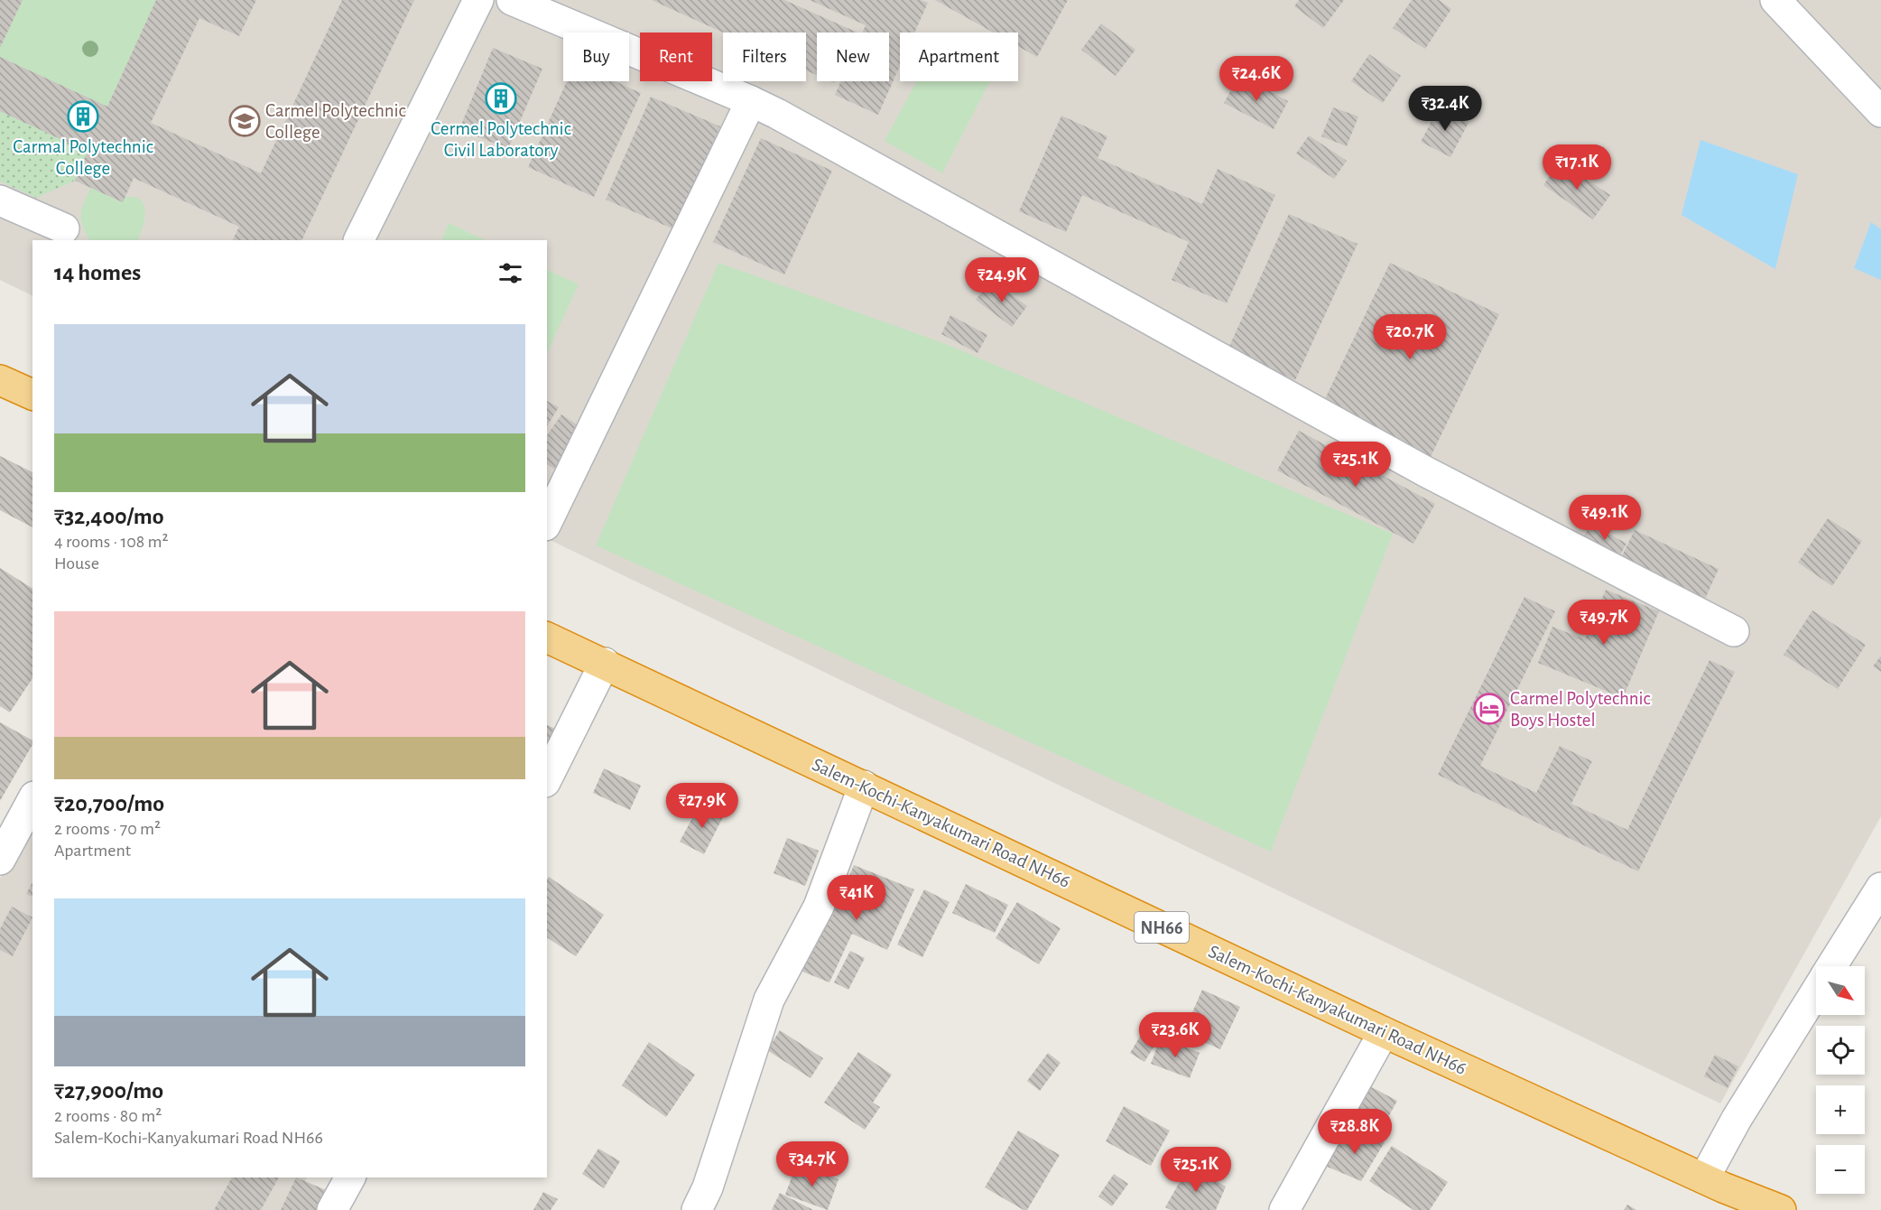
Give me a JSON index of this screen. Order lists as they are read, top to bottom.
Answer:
{
  "streets": {
    "highway": ["Salem-Kochi-Kanyakumari Road NH66", "NH66"]
  },
  "places": {
    "building": ["Cermel Polytechnic Civil Laboratory", "Carmal Polytechnic College"],
    "school or university": ["Carmel Polytechnic College"],
    "hotel": ["Carmel Polytechnic Boys Hostel"]
  },
  "north": "bottom right",
  "page": {
    "chip": [
      "Buy",
      "Rent",
      "Filters",
      "New",
      "Apartment"
    ],
    "price": [
      "₹24.6K",
      "₹32.4K",
      "₹17.1K",
      "₹24.9K",
      "₹20.7K",
      "₹25.1K",
      "₹49.1K",
      "₹49.7K",
      "₹27.9K",
      "₹41K",
      "₹23.6K",
      "₹28.8K",
      "₹34.7K",
      "₹25.1K"
    ],
    "heading": "14 homes",
    "list": [
      {
        "name": "₹32,400/mo",
        "note": "4 rooms · 108 m² · House"
      },
      {
        "name": "₹20,700/mo",
        "note": "2 rooms · 70 m² · Apartment"
      },
      {
        "name": "₹27,900/mo",
        "note": "2 rooms · 80 m² · Salem-Kochi-Kanyakumari Road NH66"
      }
    ],
    "map_buttons": ["+", "−"]
  }
}
